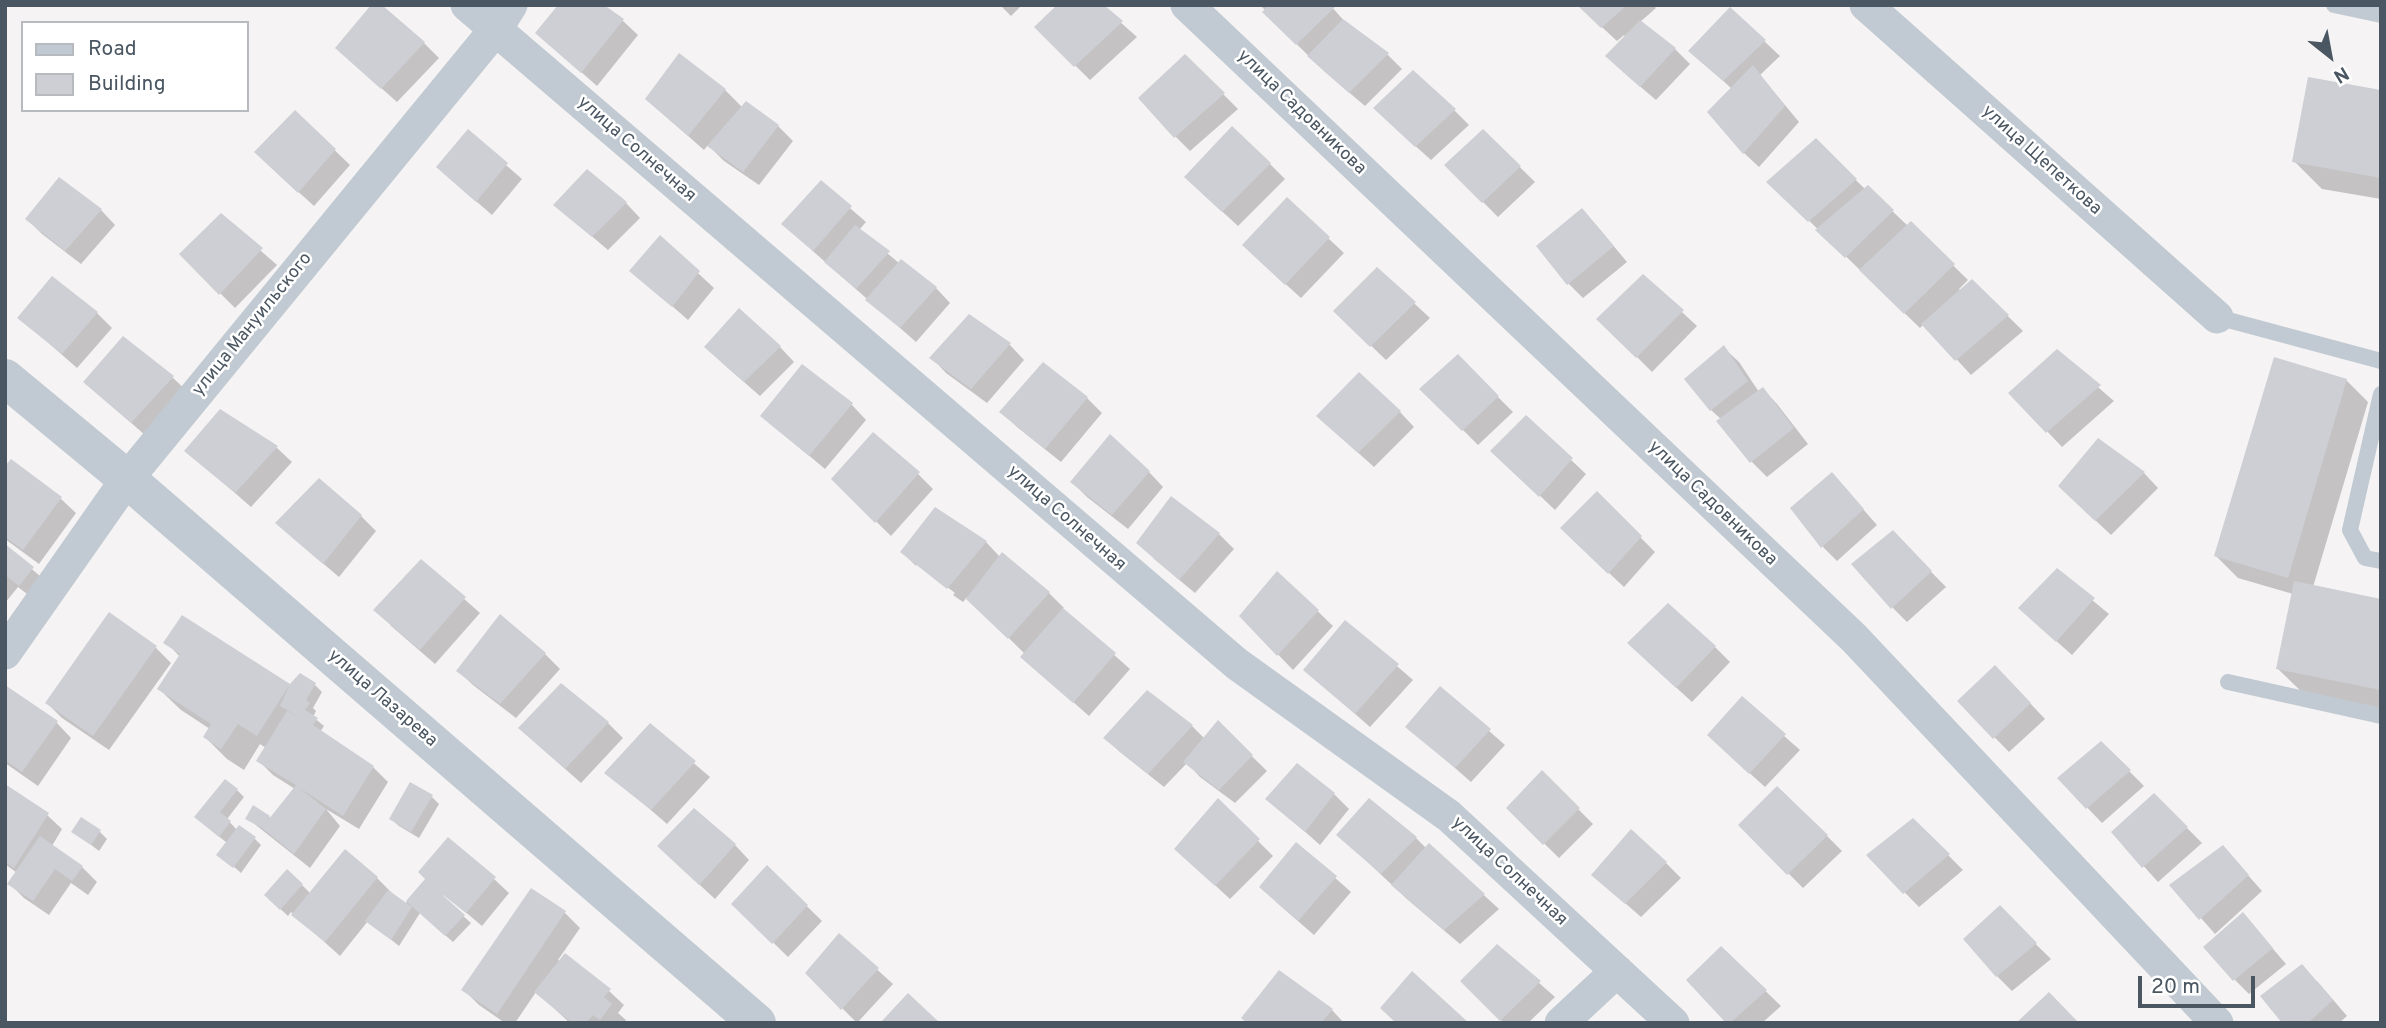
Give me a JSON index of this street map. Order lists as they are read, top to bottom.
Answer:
{
  "streets": {
    "street": [
      "улица Садовникова",
      "улица Солнечная",
      "улица Щепеткова",
      "улица Мануильского",
      "улица Лазарева"
    ]
  },
  "crossings": [
    ["улица Солнечная", "улица Мануильского"],
    ["улица Мануильского", "улица Лазарева"]
  ],
  "legend": ["Road", "Building"],
  "scale_bar": "20 m",
  "north": "bottom right"
}
